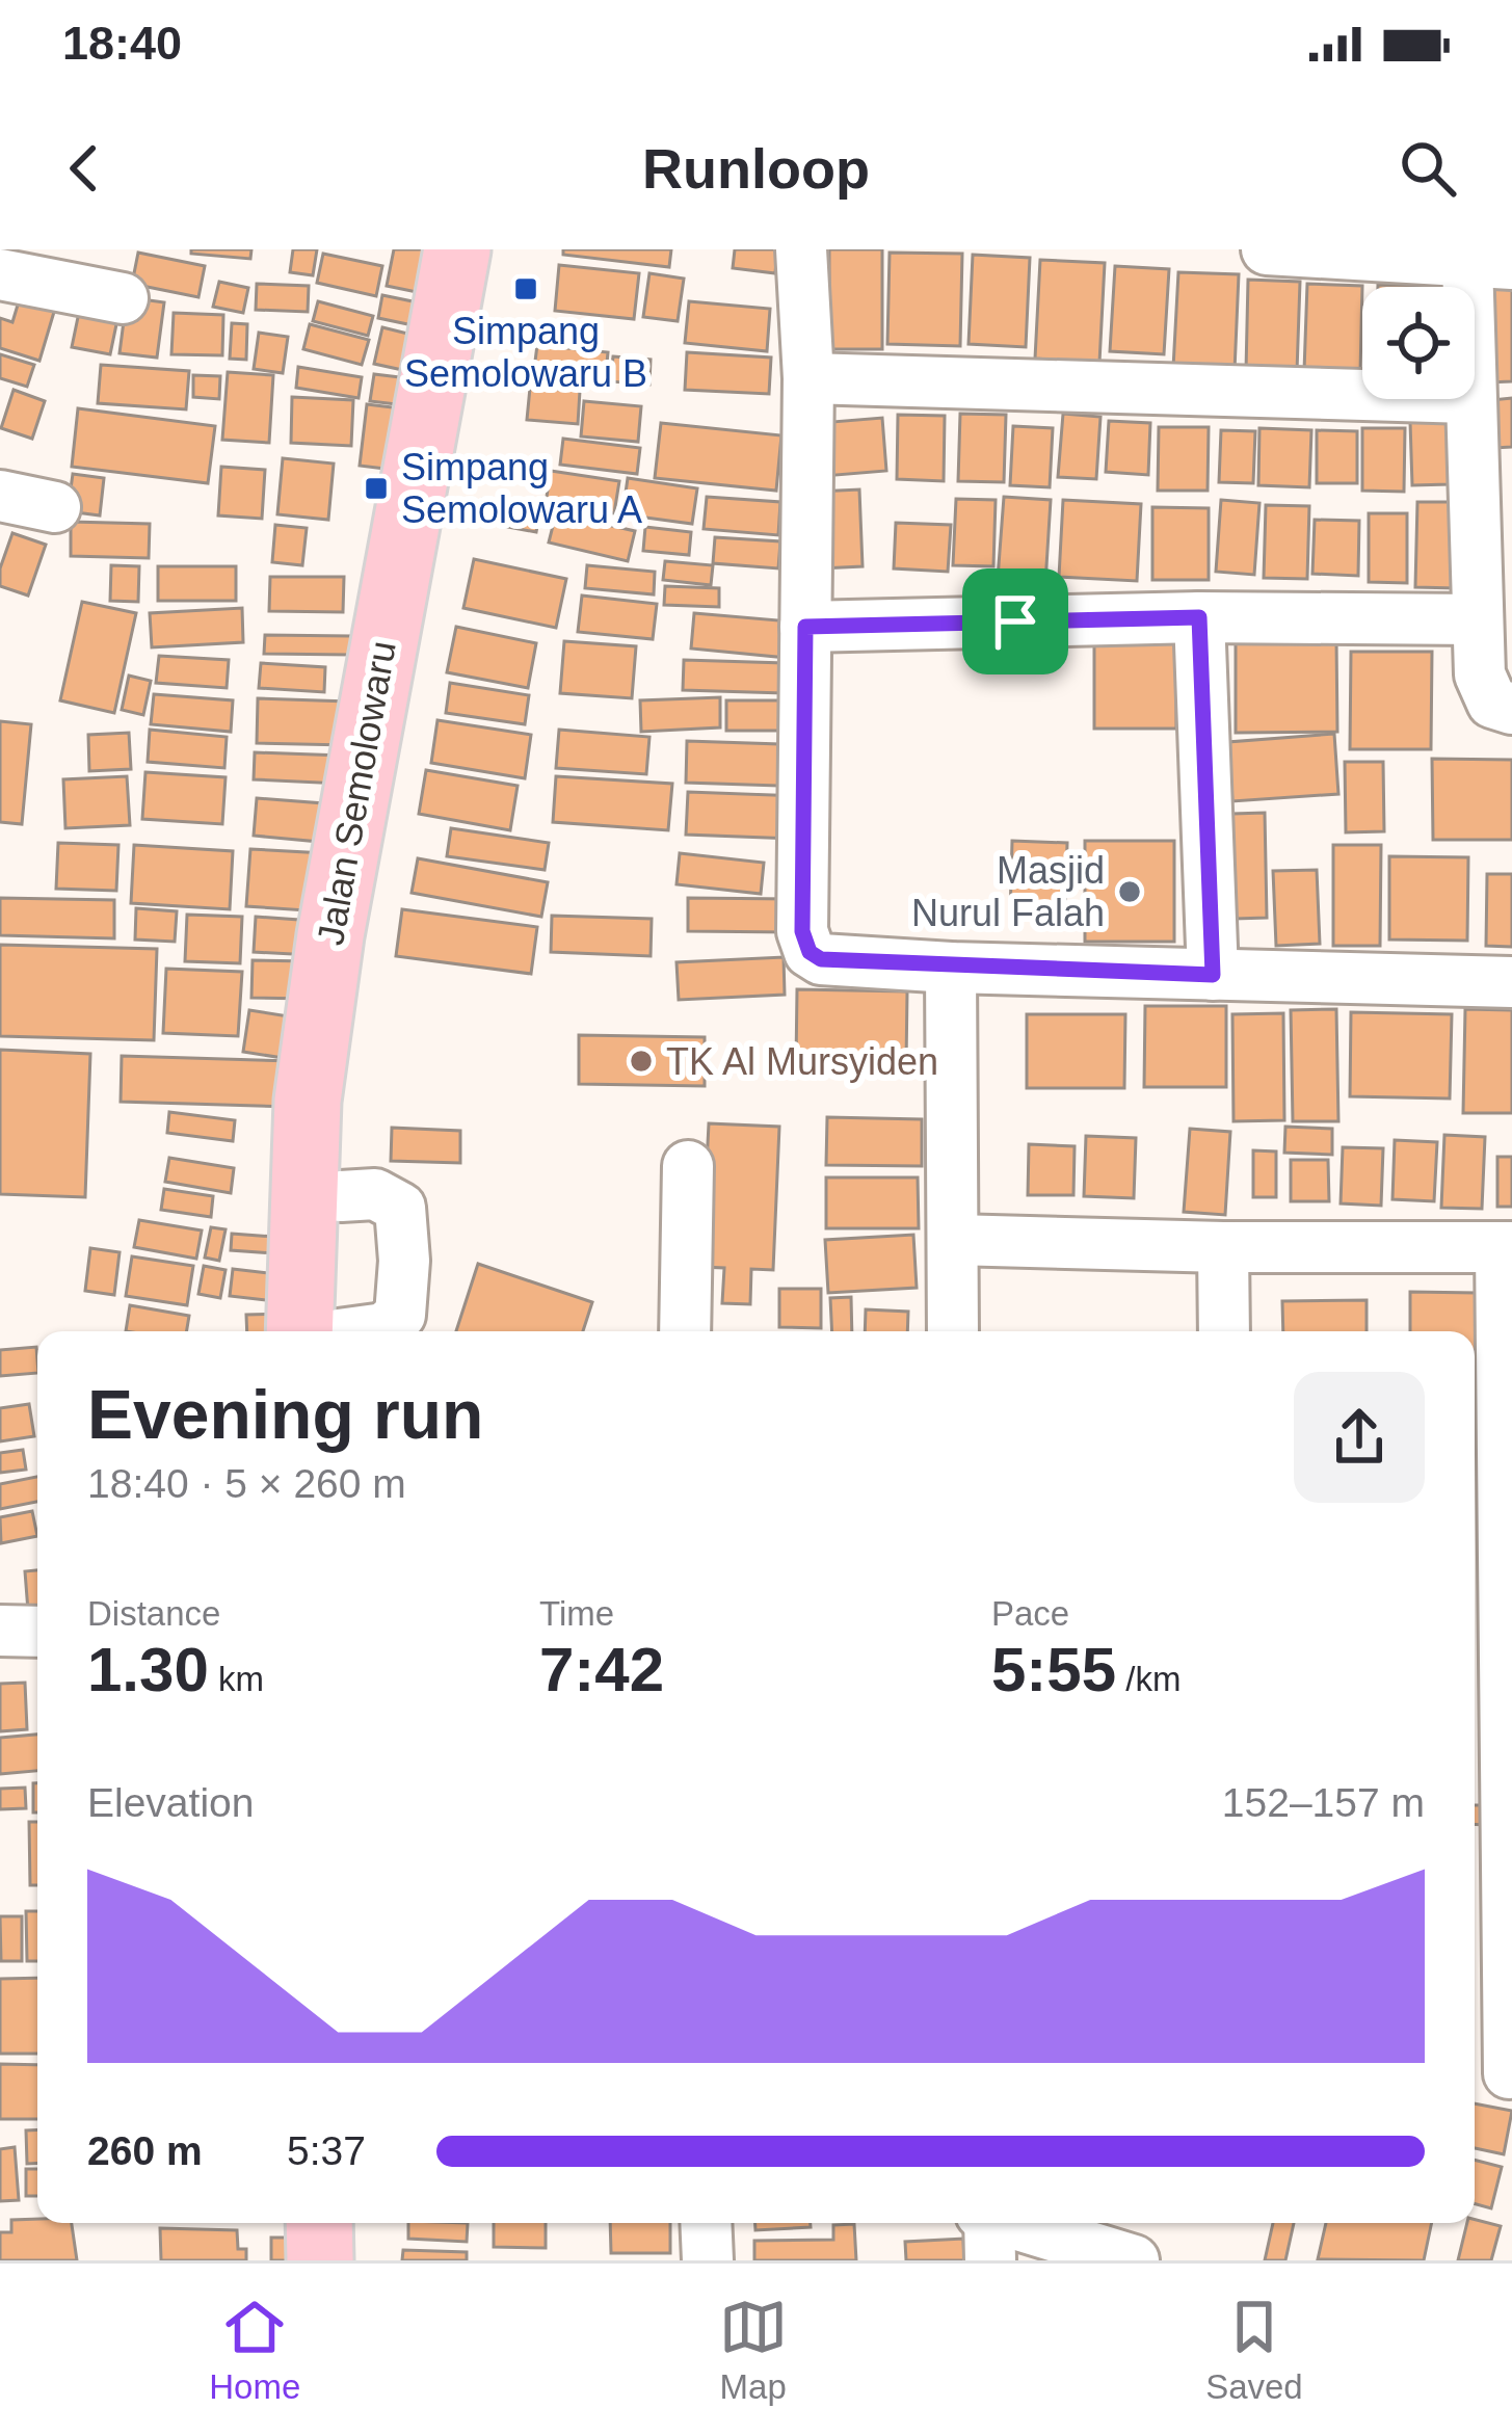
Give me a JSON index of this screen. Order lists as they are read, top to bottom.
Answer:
{
  "streets": {
    "main road": ["Jalan Semolowaru"]
  },
  "places": {
    "transit": ["Simpang Semolowaru B", "Simpang Semolowaru A"],
    "other": ["Masjid Nurul Falah", "TK Al Mursyiden"]
  },
  "page": {
    "status": "18:40",
    "header": "Runloop",
    "heading": ["Evening run", "18:40 · 5 × 260 m"],
    "stats": [
      ["Distance", "1.30 km"],
      ["Time", "7:42"],
      ["Pace", "5:55 /km"]
    ],
    "chart": ["Elevation", "152–157 m"],
    "list": [
      {
        "name": "260 m",
        "note": "5:37"
      }
    ],
    "tabs": ["Home", "Map", "Saved"]
  }
}
